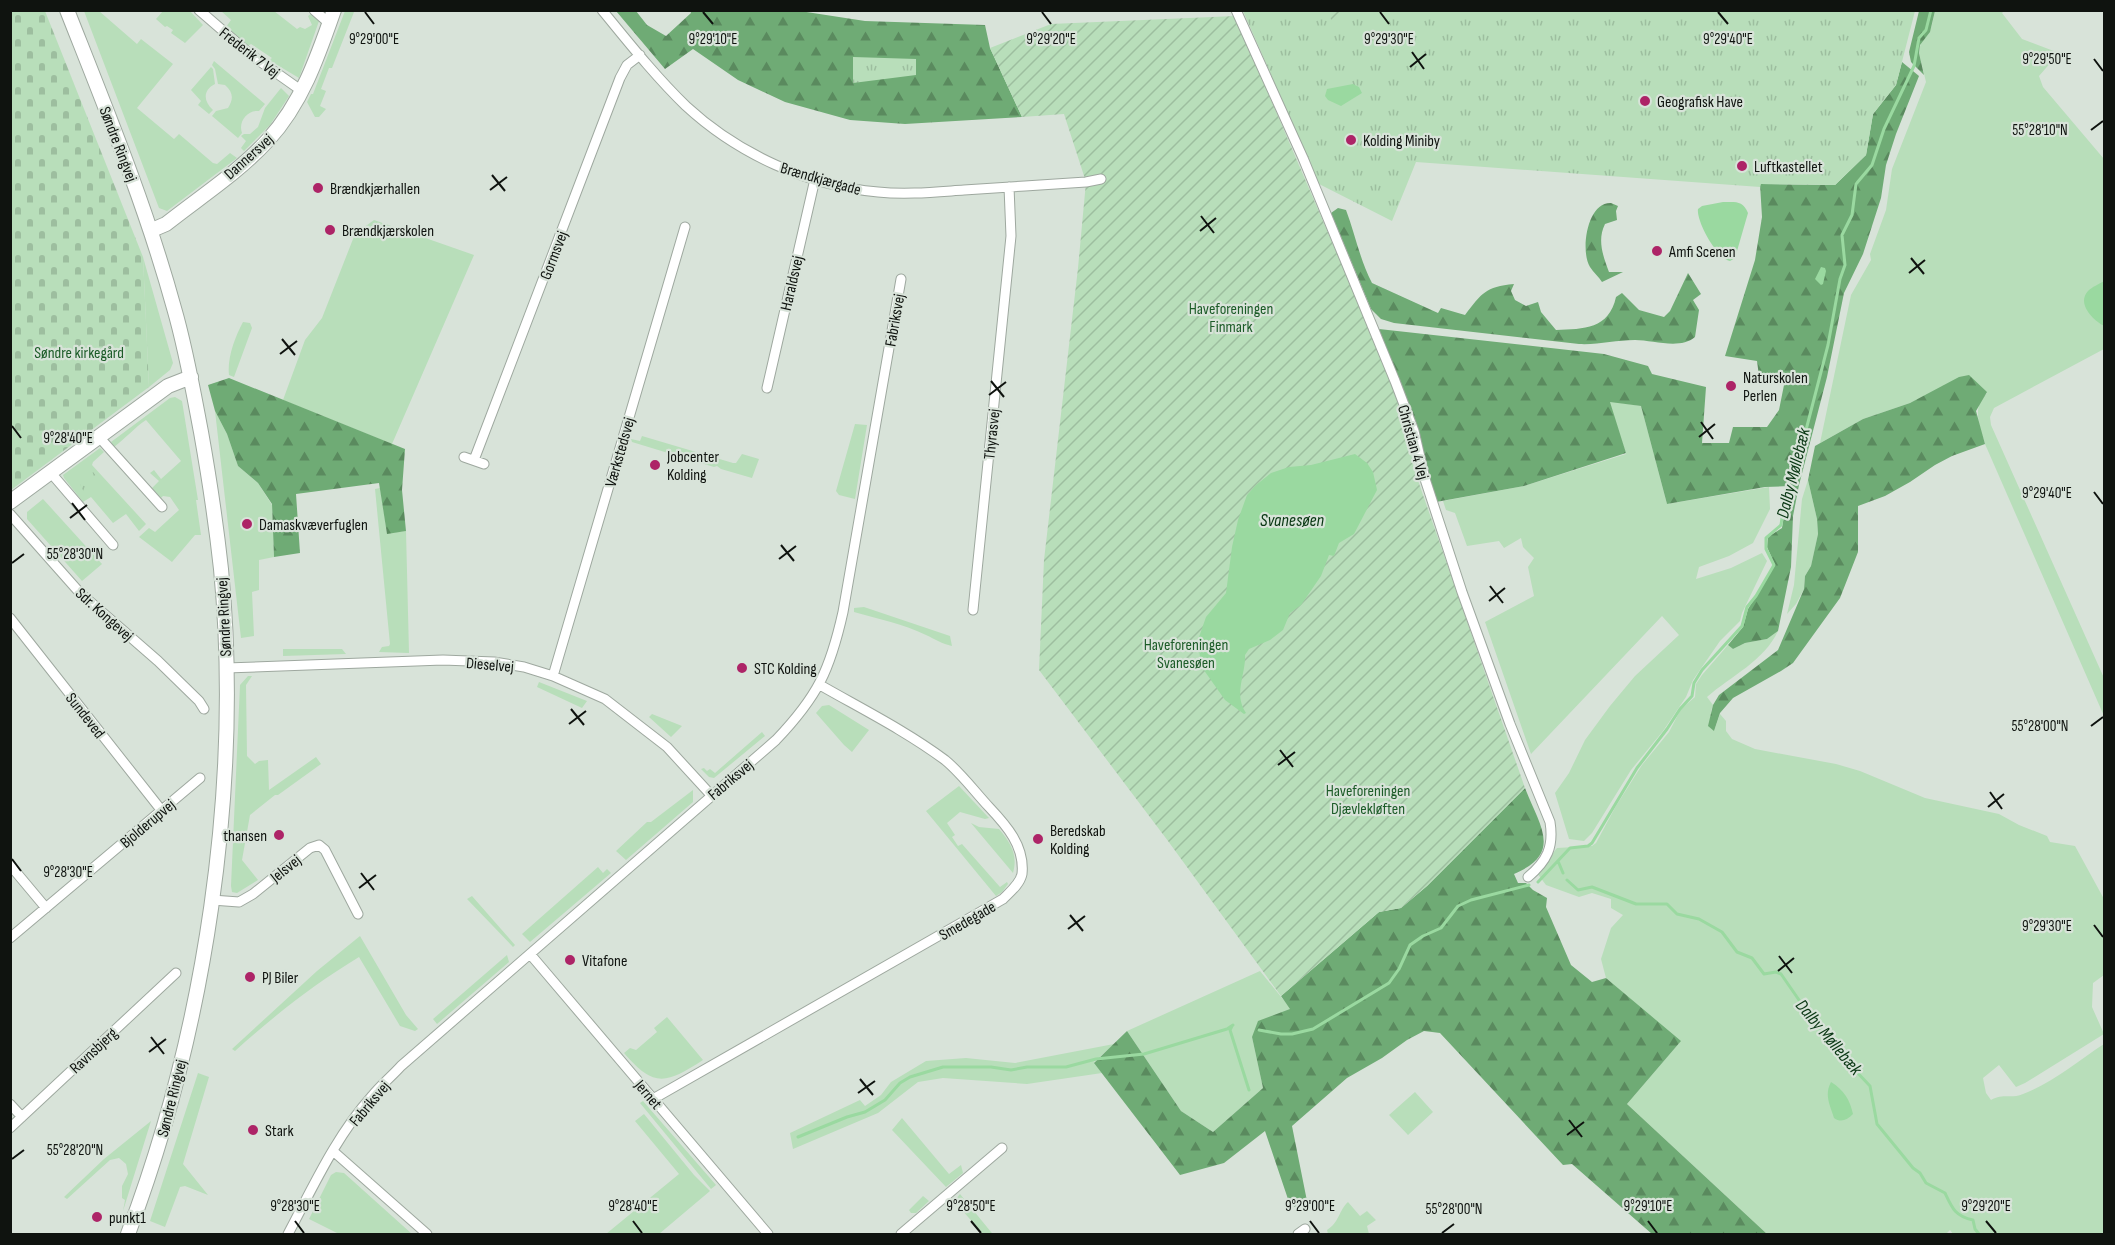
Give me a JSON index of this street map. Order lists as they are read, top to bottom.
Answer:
{
  "streets": {
    "main road": ["Søndre Ringvej", "Dannersvej"],
    "street": [
      "Frederik 7 Vej",
      "Brændkjærgade",
      "Gormsvej",
      "Haraldsvej",
      "Fabriksvej",
      "Thyrasvej",
      "Christian 4 Vej",
      "Værkstedsvej",
      "Sdr. Kongevej",
      "Dieselvej",
      "Sundeved",
      "Bjolderupvej",
      "Jelsvej",
      "Smedegade",
      "Ravnsbjerg",
      "Jernet"
    ]
  },
  "crossings": [
    ["Frederik 7 Vej", "Dannersvej"],
    ["Søndre Ringvej", "Dannersvej"],
    ["Søndre Ringvej", "Dieselvej"],
    ["Søndre Ringvej", "Jelsvej"],
    ["Brændkjærgade", "Gormsvej"],
    ["Brændkjærgade", "Haraldsvej"],
    ["Brændkjærgade", "Thyrasvej"],
    ["Fabriksvej", "Dieselvej"],
    ["Fabriksvej", "Smedegade"],
    ["Fabriksvej", "Jernet"],
    ["Værkstedsvej", "Dieselvej"],
    ["Sundeved", "Bjolderupvej"],
    ["Smedegade", "Jernet"]
  ],
  "water": ["Dalby Møllebæk", "Svanesøen"],
  "parks": [
    "Haveforeningen Finmark",
    "Søndre kirkegård",
    "Haveforeningen Svanesøen",
    "Haveforeningen Djævlekløften"
  ],
  "places": [
    "Geografisk Have",
    "Kolding Miniby",
    "Luftkastellet",
    "Brændkjærhallen",
    "Brændkjærskolen",
    "Amfi Scenen",
    "Naturskolen Perlen",
    "Jobcenter Kolding",
    "Damaskvæverfuglen",
    "STC Kolding",
    "thansen",
    "Beredskab Kolding",
    "Vitafone",
    "PJ Biler",
    "Stark",
    "punkt1"
  ],
  "coordinates": [
    "9°29'00\"E",
    "9°29'10\"E",
    "9°29'20\"E",
    "9°29'30\"E",
    "9°29'40\"E",
    "9°29'50\"E",
    "55°28'10\"N",
    "9°28'40\"E",
    "55°28'30\"N",
    "55°28'00\"N",
    "9°28'30\"E",
    "55°28'20\"N",
    "9°28'50\"E"
  ]
}
